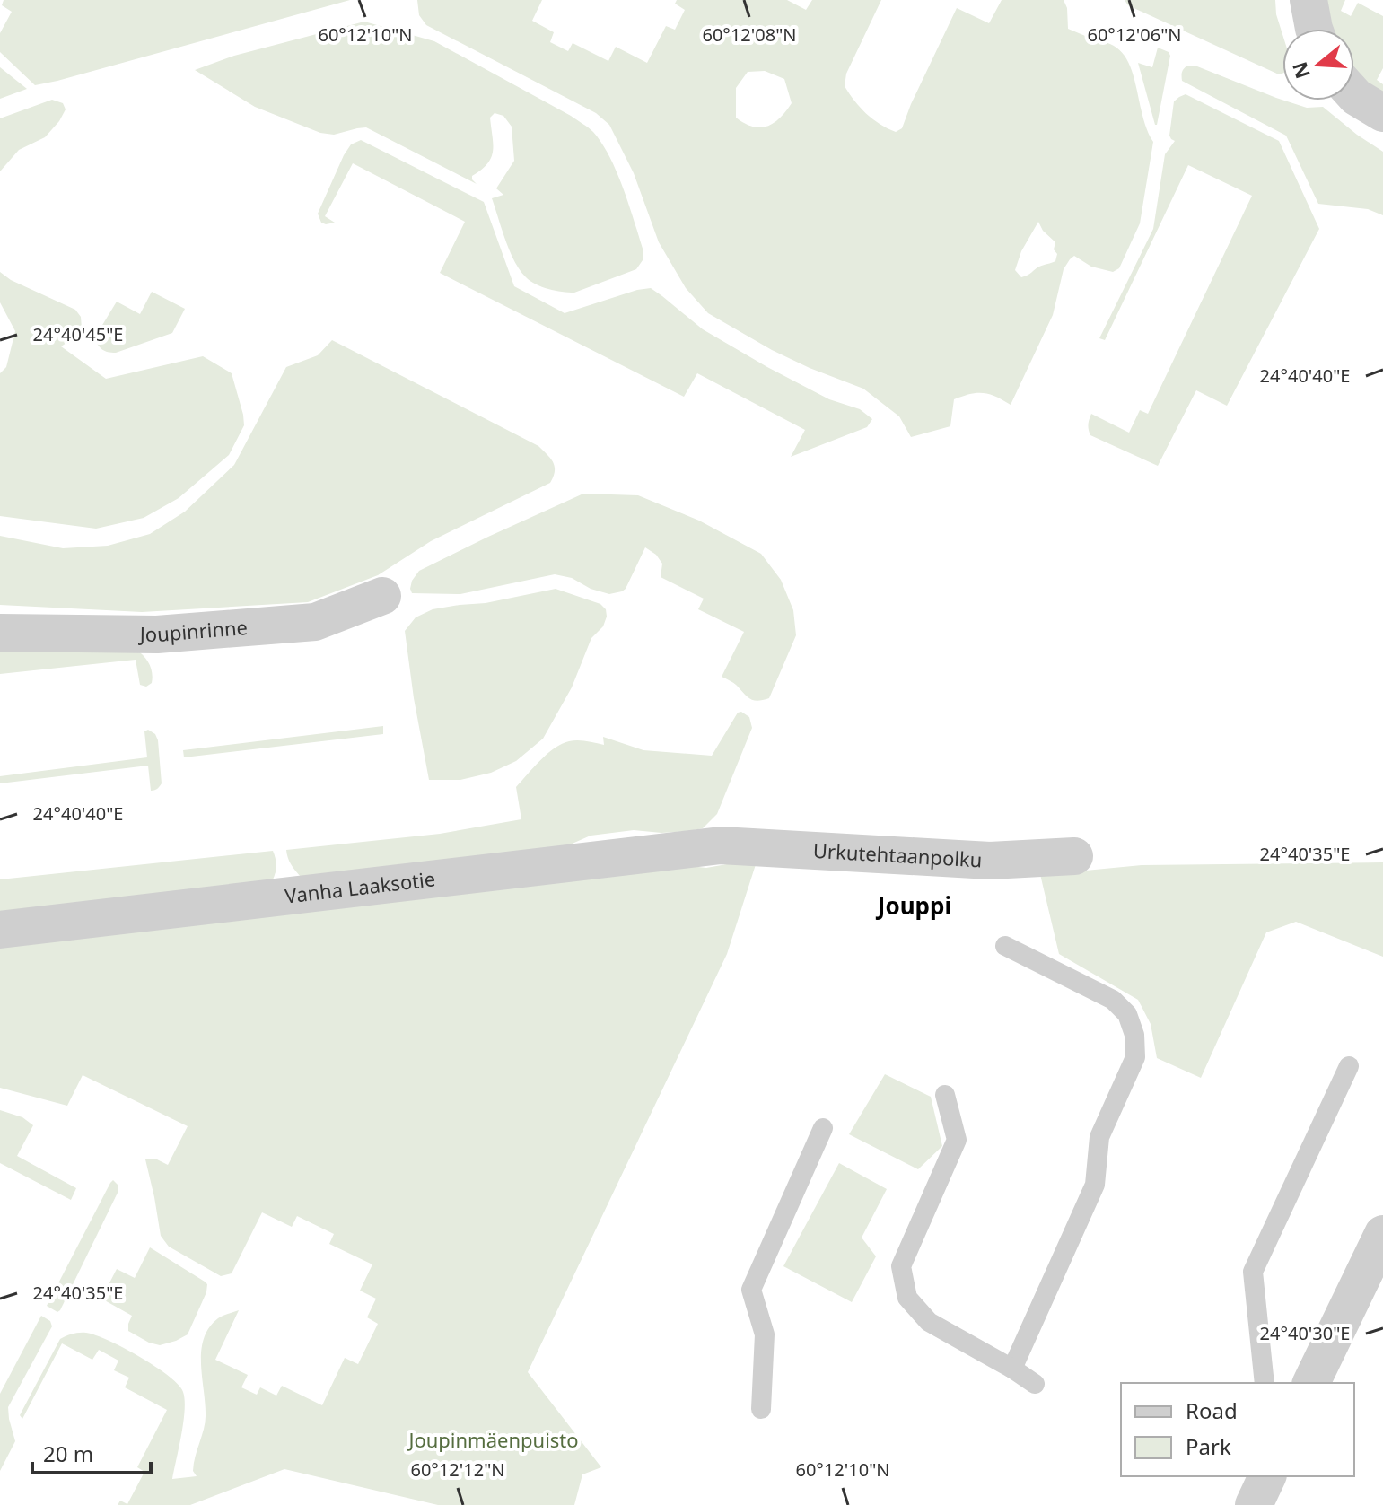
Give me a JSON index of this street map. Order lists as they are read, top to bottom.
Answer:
{
  "streets": {
    "street": ["Joupinrinne", "Urkutehtaanpolku", "Vanha Laaksotie"]
  },
  "crossings": [
    ["Urkutehtaanpolku", "Vanha Laaksotie"]
  ],
  "districts": ["Jouppi"],
  "parks": ["Joupinmäenpuisto"],
  "legend": ["Road", "Park"],
  "scale_bar": "20 m",
  "north": "left",
  "coordinates": [
    "60°12'10\"N",
    "60°12'08\"N",
    "60°12'06\"N",
    "24°40'45\"E",
    "24°40'40\"E",
    "24°40'35\"E",
    "24°40'30\"E",
    "60°12'12\"N"
  ]
}
